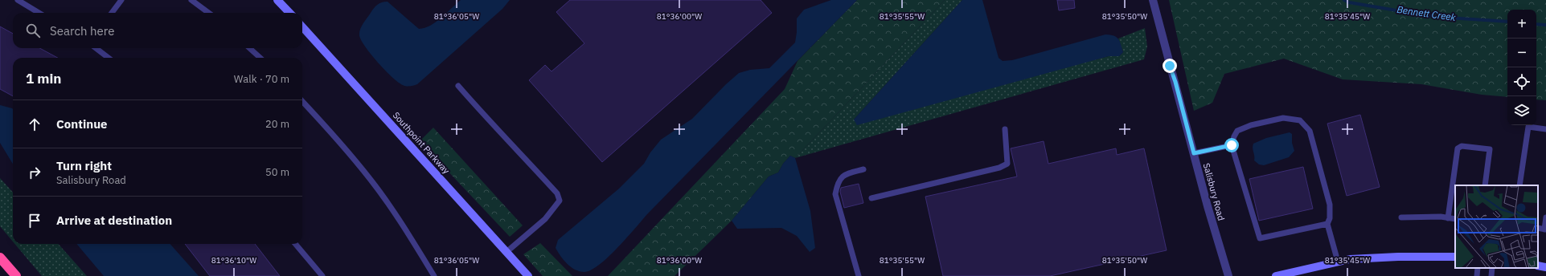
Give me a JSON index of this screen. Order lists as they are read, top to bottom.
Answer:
{
  "streets": {
    "main road": ["Southpoint Parkway"],
    "street": ["Salisbury Road"]
  },
  "water": ["Bennett Creek"],
  "page": {
    "map_buttons": ["+", "−"],
    "search": "Search here",
    "heading": ["1 min", "Walk · 70 m"],
    "list": [
      ["Continue", "20 m"],
      ["Turn right", "Salisbury Road", "50 m"],
      "Arrive at destination"
    ]
  },
  "coordinates": [
    "81°36'05\"W",
    "81°36'00\"W",
    "81°35'55\"W",
    "81°35'50\"W",
    "81°35'45\"W",
    "81°36'10\"W"
  ]
}
